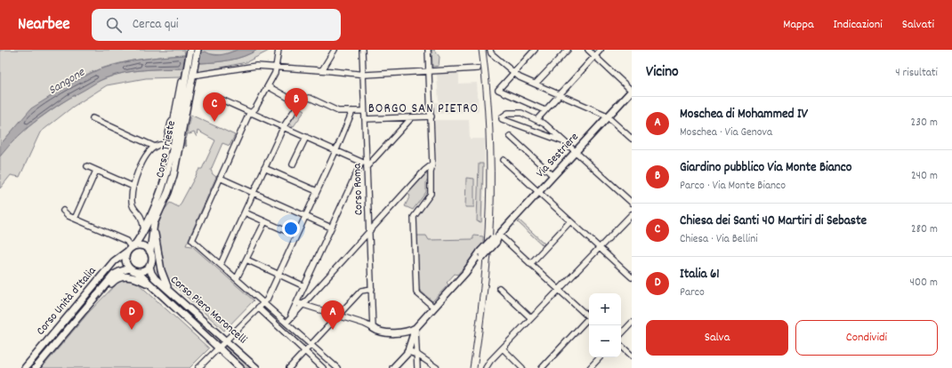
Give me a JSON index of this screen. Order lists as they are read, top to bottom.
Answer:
{
  "streets": {
    "main road": [
      "Corso Trieste",
      "Via Sestriere",
      "Corso Unità d'Italia",
      "Corso Piero Maroncelli"
    ],
    "street": ["Corso Roma"]
  },
  "crossings": [
    ["Corso Trieste", "Corso Unità d'Italia"],
    ["Corso Trieste", "Corso Piero Maroncelli"],
    ["Via Sestriere", "Corso Roma"],
    ["Corso Unità d'Italia", "Corso Piero Maroncelli"]
  ],
  "districts": ["BORGO SAN PIETRO"],
  "water": ["Sangone"],
  "page": {
    "header": "Nearbee",
    "search": "Cerca qui",
    "nav": ["Mappa", "Indicazioni", "Salvati"],
    "heading": ["Vicino", "4 risultati"],
    "pins": [
      "B",
      "C",
      "A",
      "D"
    ],
    "list": [
      {
        "mark": "A",
        "name": "Moschea di Mohammed IV",
        "note": "Moschea · Via Genova",
        "value": "230 m"
      },
      {
        "mark": "B",
        "name": "Giardino pubblico Via Monte Bianco",
        "note": "Parco · Via Monte Bianco",
        "value": "240 m"
      },
      {
        "mark": "C",
        "name": "Chiesa dei Santi 40 Martiri di Sebaste",
        "note": "Chiesa · Via Bellini",
        "value": "280 m"
      },
      {
        "mark": "D",
        "name": "Italia 61",
        "note": "Parco",
        "value": "400 m"
      }
    ],
    "map_buttons": ["+", "−"],
    "buttons": ["Salva", "Condividi"]
  }
}
